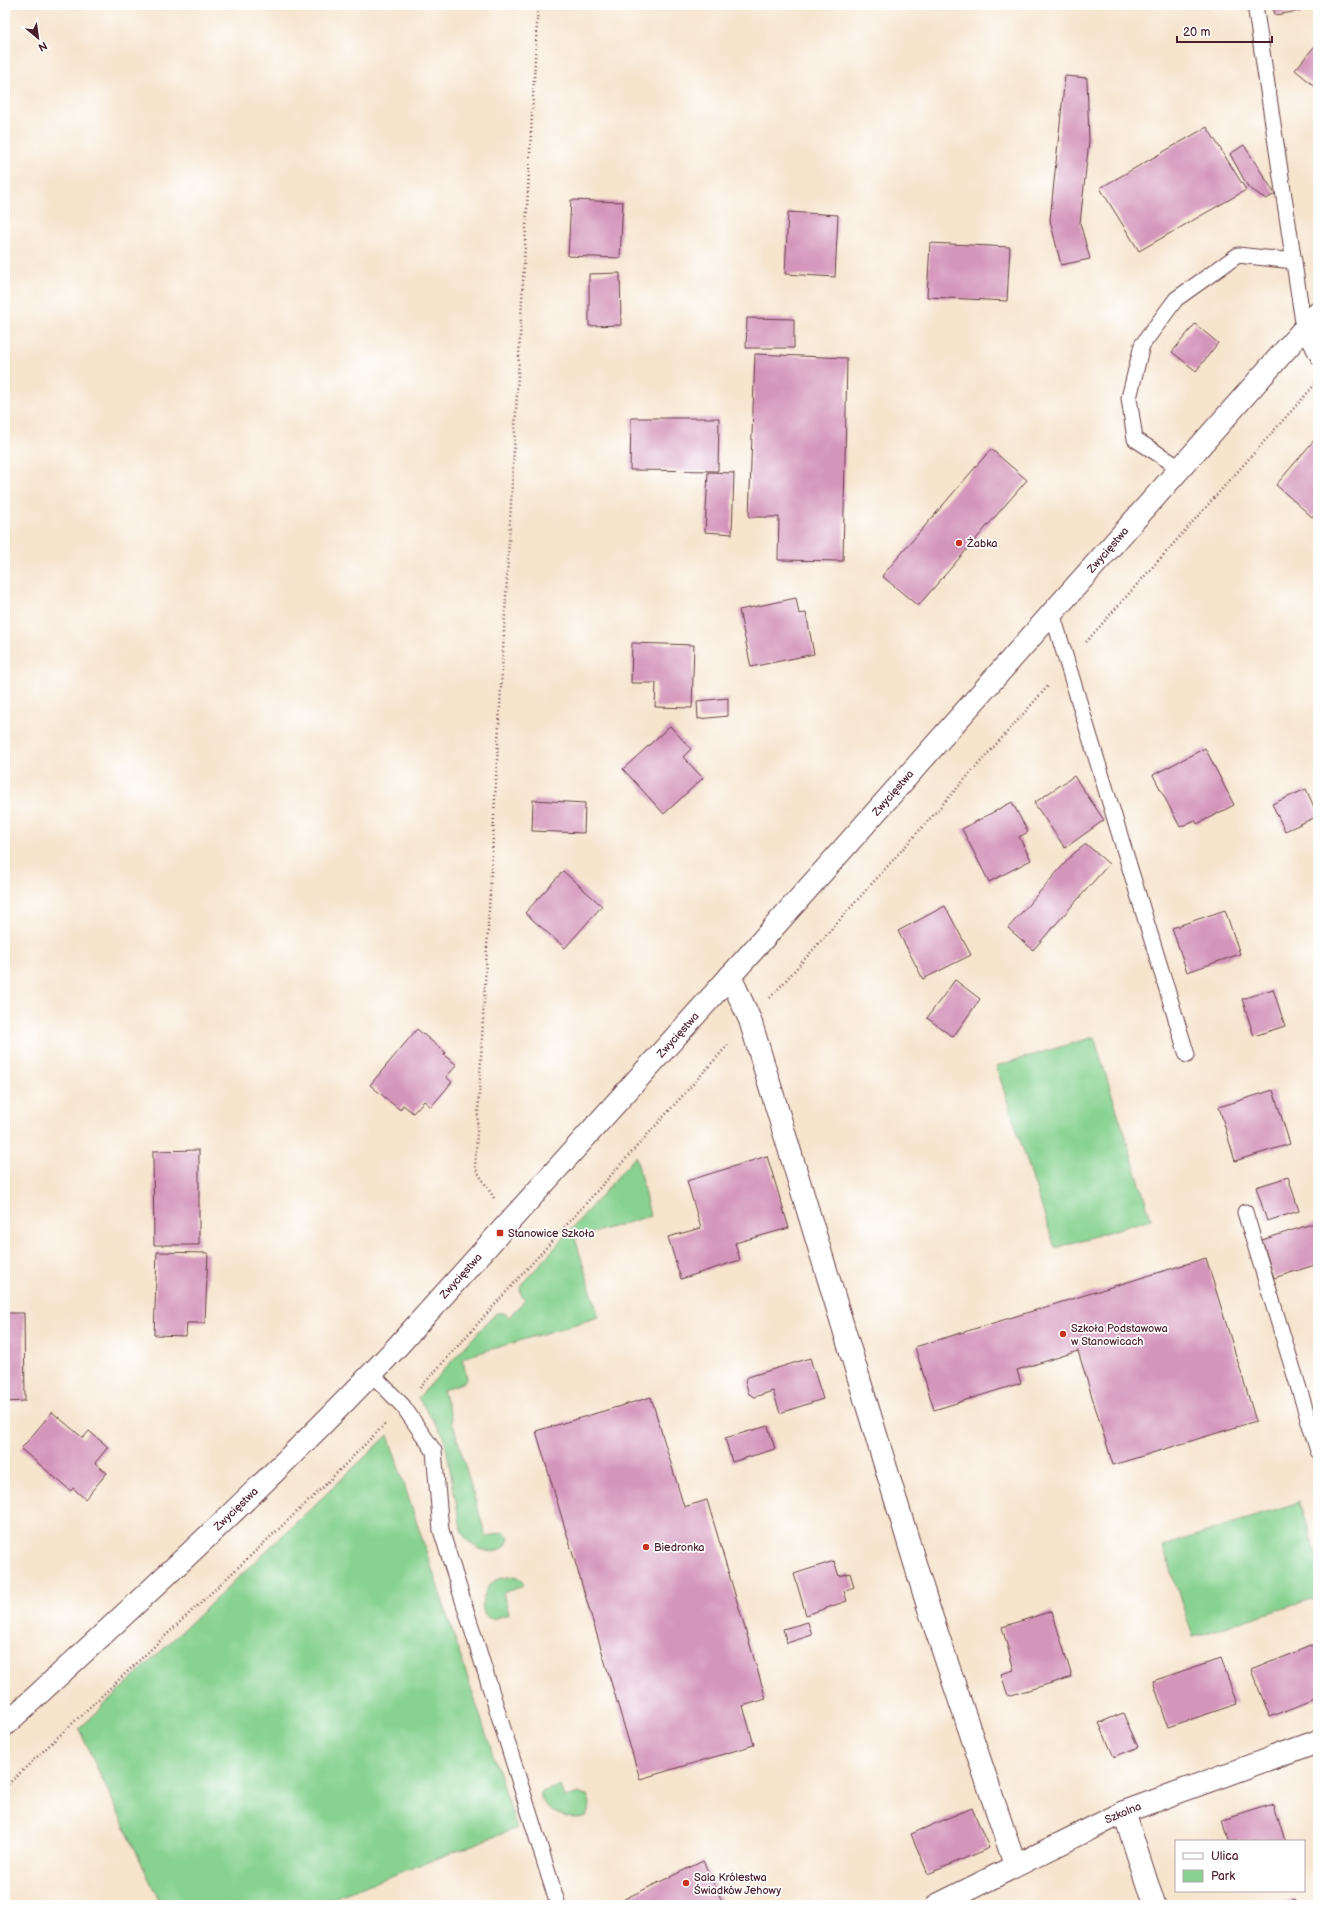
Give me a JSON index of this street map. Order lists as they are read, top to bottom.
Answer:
{
  "streets": {
    "main road": ["Zwycięstwa", "Szkolna"]
  },
  "places": {
    "other": [
      "Żabka",
      "Szkoła Podstawowa w Stanowicach",
      "Biedronka",
      "Sala Królestwa Świadków Jehowy"
    ],
    "transit": ["Stanowice Szkoła"]
  },
  "legend": ["Ulica", "Park"],
  "scale_bar": "20 m",
  "north": "bottom right"
}
